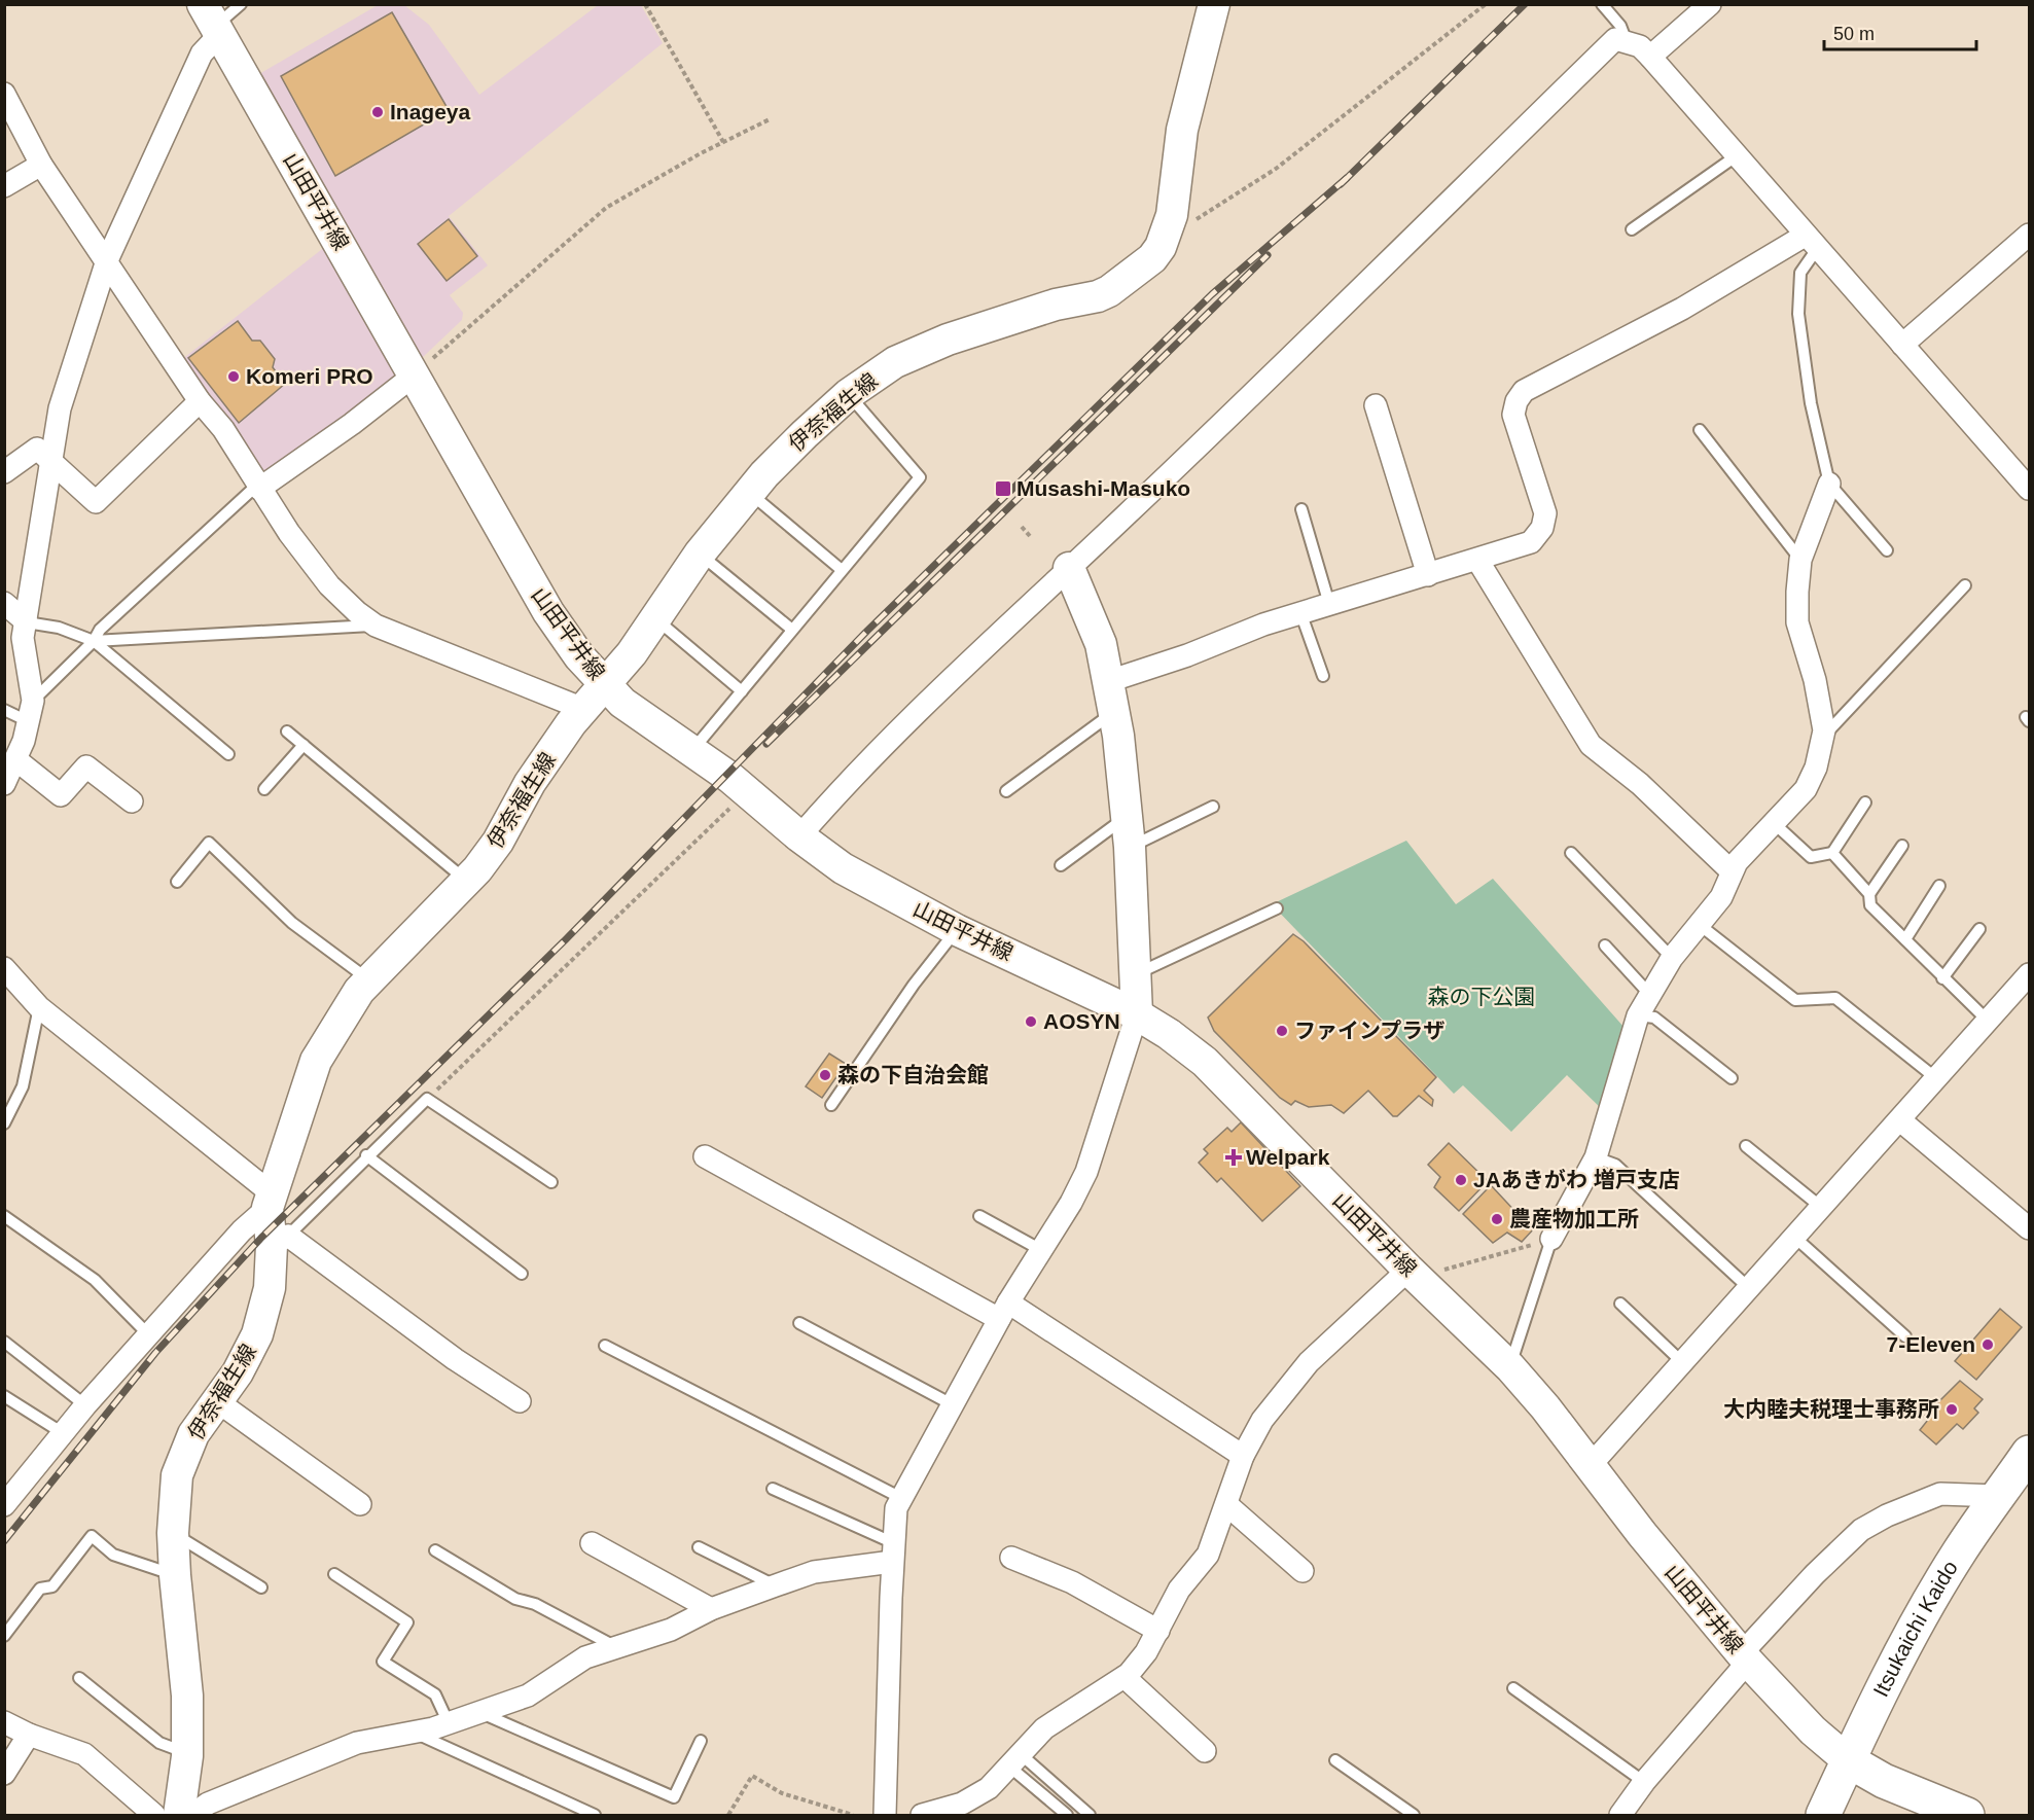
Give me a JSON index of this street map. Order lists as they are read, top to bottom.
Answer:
{
  "streets": {
    "main road": ["山田平井線", "伊奈福生線", "Itsukaichi Kaido"]
  },
  "crossings": [
    ["山田平井線", "伊奈福生線"],
    ["山田平井線", "Itsukaichi Kaido"]
  ],
  "parks": ["森の下公園"],
  "places": {
    "other": [
      "Inageya",
      "Komeri PRO",
      "AOSYN",
      "ファインプラザ",
      "森の下自治会館",
      "JAあきがわ 増戸支店",
      "農産物加工所",
      "7-Eleven",
      "大内睦夫税理士事務所"
    ],
    "transit": ["Musashi-Masuko"],
    "health": ["Welpark"]
  },
  "scale_bar": "50 m"
}
